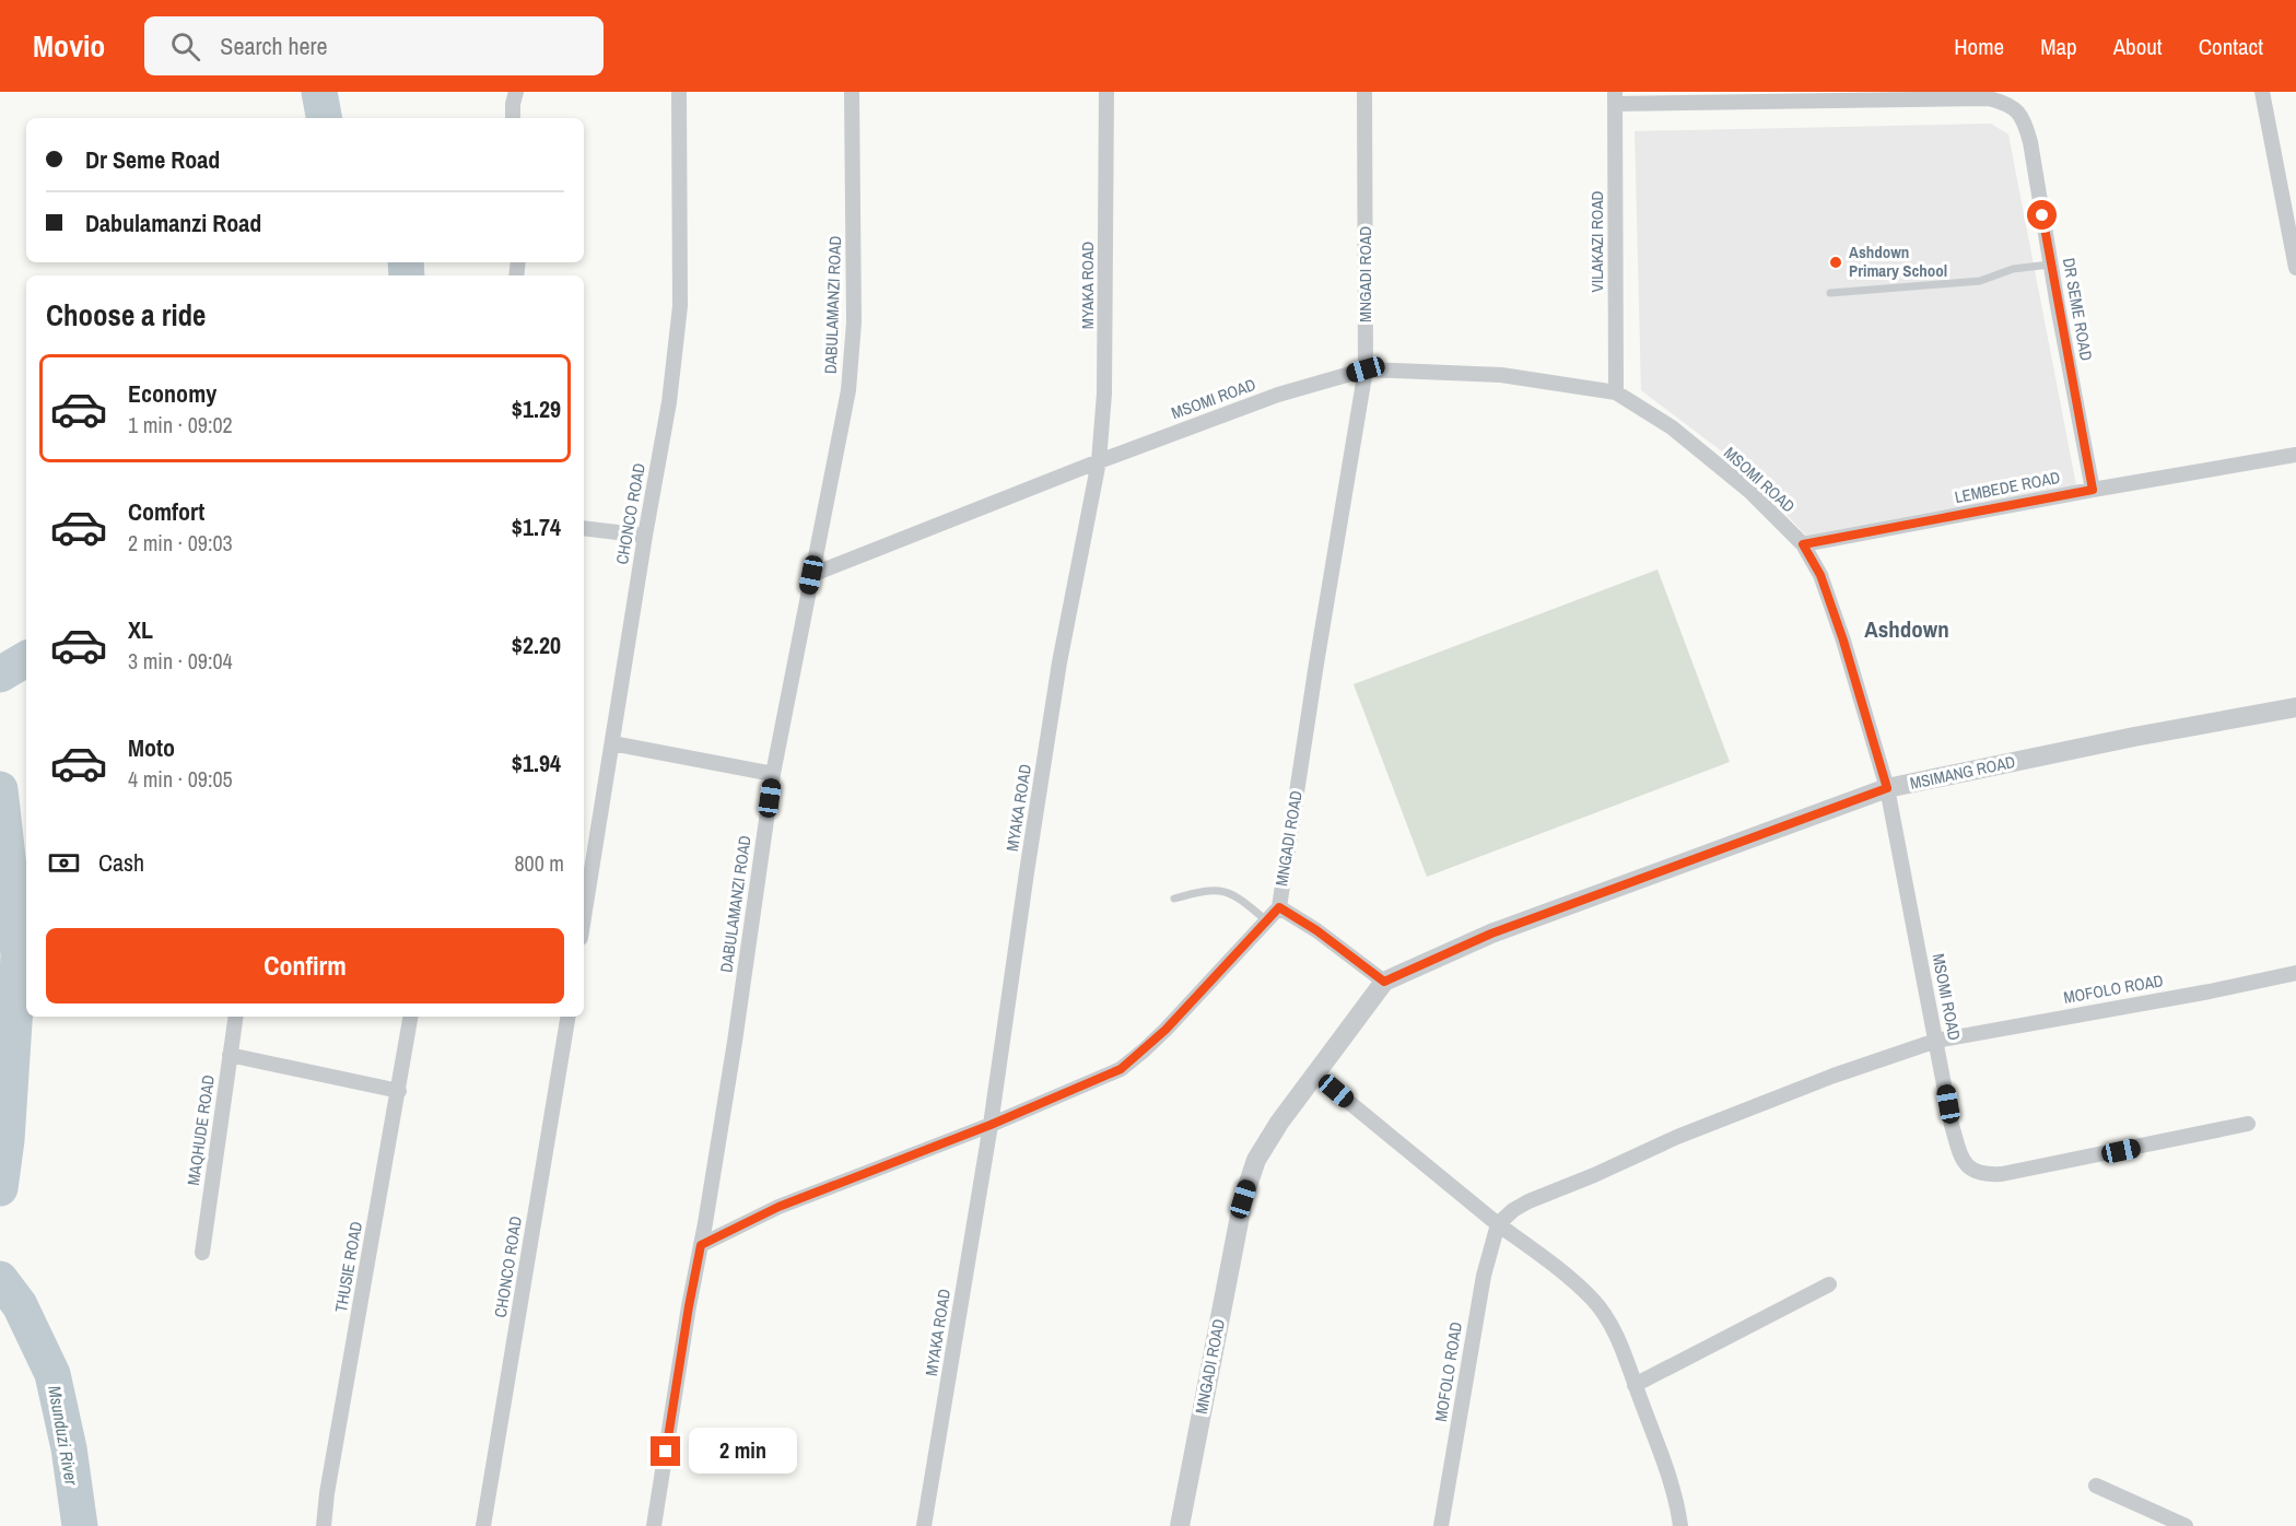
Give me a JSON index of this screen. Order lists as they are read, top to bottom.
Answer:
{
  "streets": {
    "street": [
      "VILAKAZI ROAD",
      "MNGADI ROAD",
      "MYAKA ROAD",
      "DABULAMANZI ROAD",
      "DR SEME ROAD",
      "MSOMI ROAD",
      "LEMBEDE ROAD",
      "CHONCO ROAD",
      "MSIMANG ROAD",
      "MOFOLO ROAD",
      "MAQHUDE ROAD",
      "THUSIE ROAD"
    ]
  },
  "crossings": [
    ["VILAKAZI ROAD", "DR SEME ROAD"],
    ["VILAKAZI ROAD", "MSOMI ROAD"],
    ["MNGADI ROAD", "MSOMI ROAD"],
    ["MNGADI ROAD", "MSIMANG ROAD"],
    ["MYAKA ROAD", "MSOMI ROAD"],
    ["DABULAMANZI ROAD", "MSOMI ROAD"],
    ["DR SEME ROAD", "LEMBEDE ROAD"],
    ["MSOMI ROAD", "LEMBEDE ROAD"],
    ["MSOMI ROAD", "MSIMANG ROAD"],
    ["MSOMI ROAD", "MOFOLO ROAD"]
  ],
  "districts": ["Ashdown"],
  "water": ["Msunduzi River"],
  "places": ["Ashdown Primary School"],
  "page": {
    "header": "Movio",
    "search": "Search here",
    "nav": [
      "Home",
      "Map",
      "About",
      "Contact"
    ],
    "banner": ["Dr Seme Road", "Dabulamanzi Road"],
    "heading": "Choose a ride",
    "list": [
      {
        "name": "Economy",
        "note": "1 min · 09:02",
        "value": "$1.29"
      },
      {
        "name": "Comfort",
        "note": "2 min · 09:03",
        "value": "$1.74"
      },
      {
        "name": "XL",
        "note": "3 min · 09:04",
        "value": "$2.20"
      },
      {
        "name": "Moto",
        "note": "4 min · 09:05",
        "value": "$1.94"
      }
    ],
    "pay": ["Cash", "800 m"],
    "buttons": "Confirm",
    "bubble": "2 min"
  }
}
